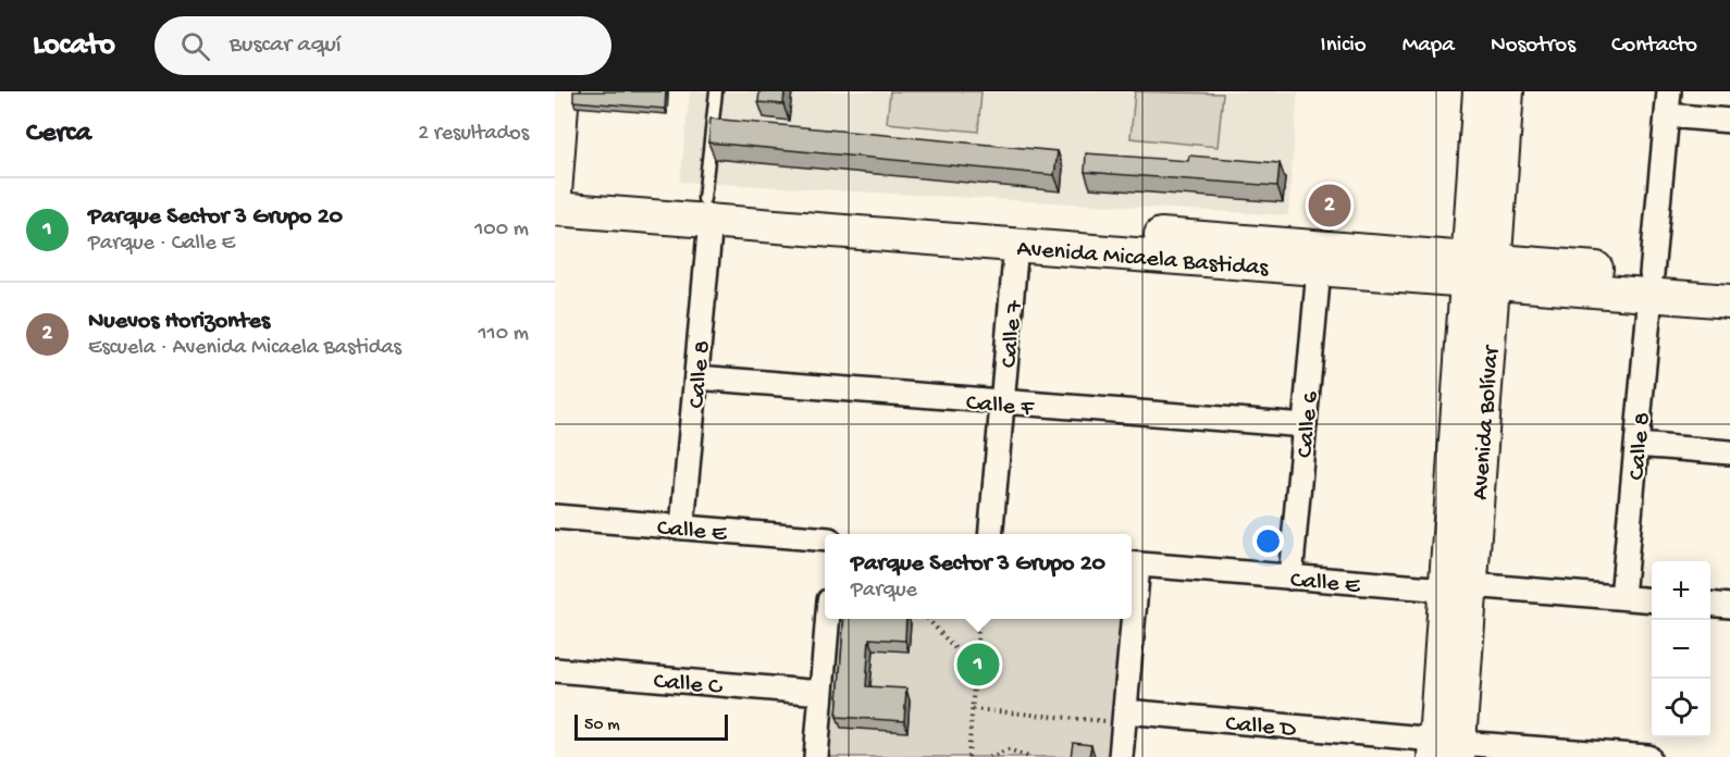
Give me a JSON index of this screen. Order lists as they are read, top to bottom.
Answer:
{
  "streets": {
    "street": [
      "Avenida Micaela Bastidas",
      "Calle 7",
      "Calle 8",
      "Calle F",
      "Calle 6",
      "Avenida Bolívar",
      "Calle E",
      "Calle C",
      "Calle D"
    ]
  },
  "crossings": [
    ["Avenida Micaela Bastidas", "Calle 7"],
    ["Avenida Micaela Bastidas", "Calle 8"],
    ["Avenida Micaela Bastidas", "Calle 6"],
    ["Avenida Micaela Bastidas", "Avenida Bolívar"],
    ["Calle 7", "Calle F"],
    ["Calle 8", "Calle F"],
    ["Calle 8", "Calle E"],
    ["Calle F", "Calle 6"],
    ["Calle 6", "Calle E"],
    ["Avenida Bolívar", "Calle E"],
    ["Avenida Bolívar", "Calle D"]
  ],
  "scale_bar": "50 m",
  "page": {
    "header": "Locato",
    "search": "Buscar aquí",
    "nav": [
      "Inicio",
      "Mapa",
      "Nosotros",
      "Contacto"
    ],
    "heading": ["Cerca", "2 resultados"],
    "list": [
      {
        "mark": "1",
        "name": "Parque Sector 3 Grupo 20",
        "note": "Parque · Calle E",
        "value": "100 m"
      },
      {
        "mark": "2",
        "name": "Nuevos Horizontes",
        "note": "Escuela · Avenida Micaela Bastidas",
        "value": "110 m"
      }
    ],
    "pins": ["2", "1"],
    "popup": ["Parque Sector 3 Grupo 20", "Parque"],
    "map_buttons": ["+", "−"],
    "scale": "50 m"
  }
}
